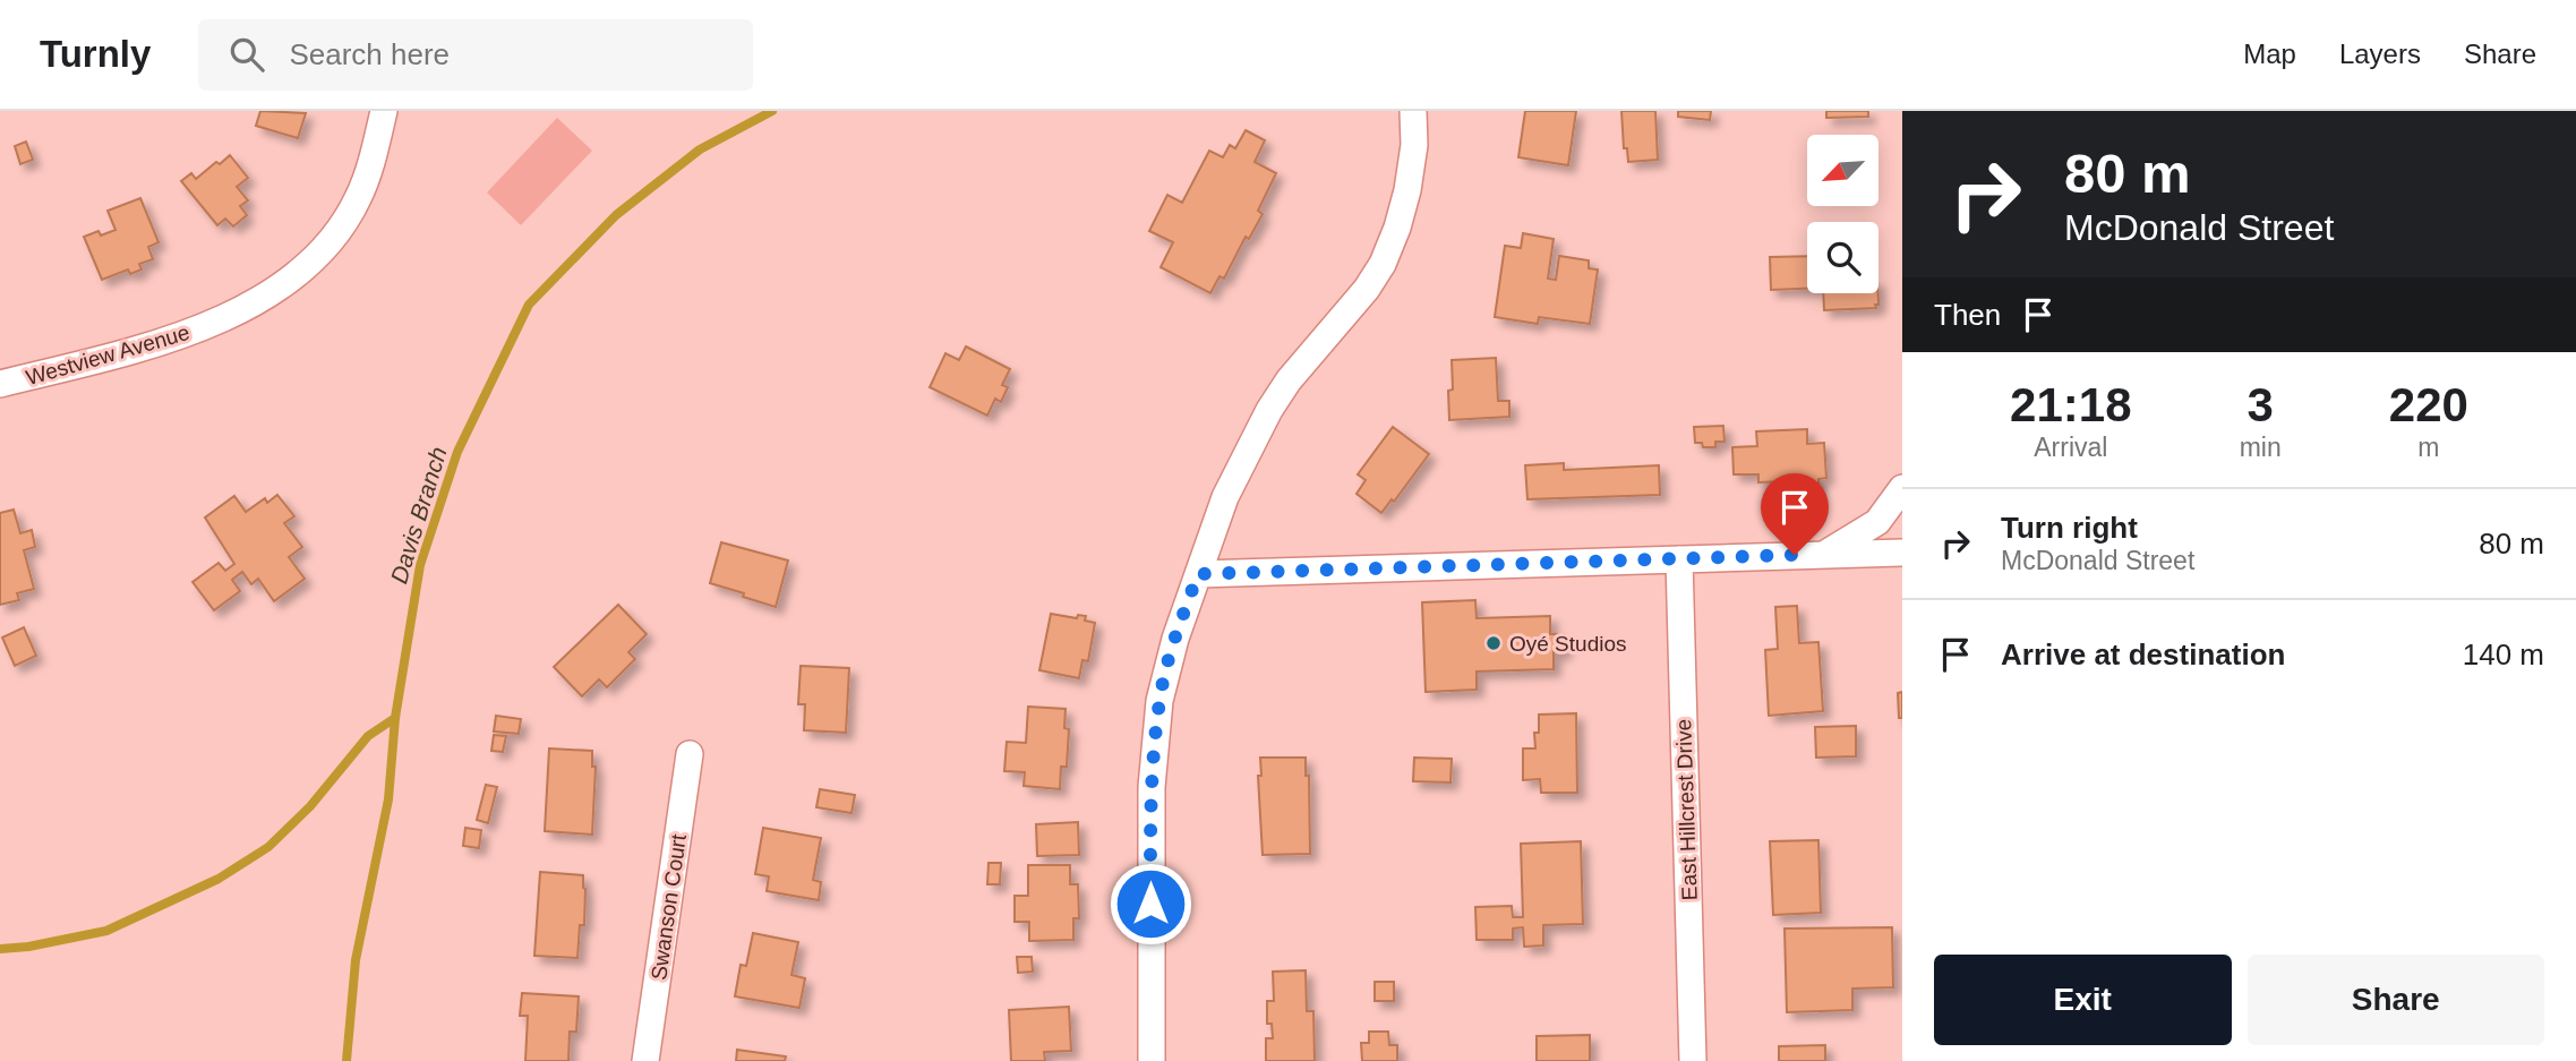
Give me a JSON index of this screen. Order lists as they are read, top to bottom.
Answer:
{
  "streets": {
    "street": ["Westview Avenue", "East Hillcrest Drive", "Swanson Court"]
  },
  "water": ["Davis Branch"],
  "places": ["Oyé Studios"],
  "north": "bottom left",
  "page": {
    "header": "Turnly",
    "search": "Search here",
    "nav": ["Map", "Layers", "Share"],
    "turn": ["80 m", "McDonald Street"],
    "then": "Then",
    "eta": [
      "21:18",
      "Arrival",
      "3",
      "min",
      "220",
      "m"
    ],
    "list": [
      {
        "name": "Turn right",
        "note": "McDonald Street",
        "value": "80 m"
      },
      {
        "name": "Arrive at destination",
        "value": "140 m"
      }
    ],
    "buttons": ["Exit", "Share"]
  }
}
